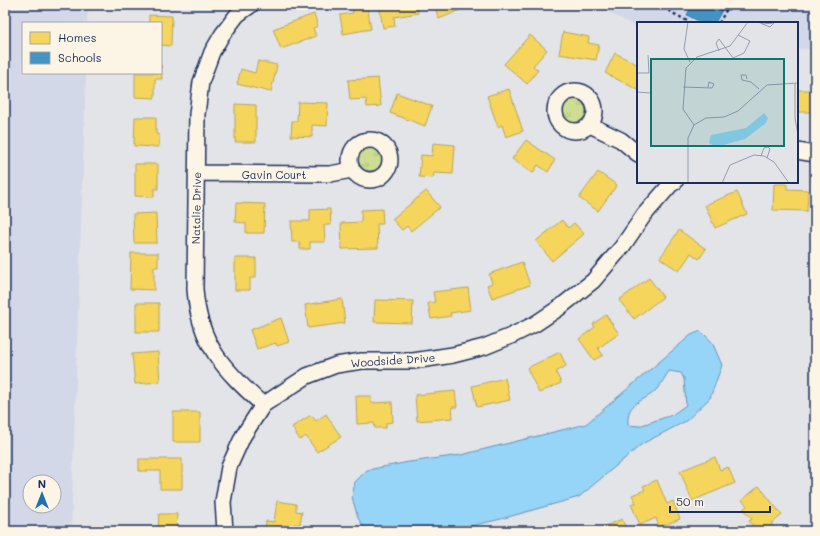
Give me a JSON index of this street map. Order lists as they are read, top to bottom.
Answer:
{
  "streets": {
    "street": ["Gavin Court", "Natalie Drive", "Woodside Drive"]
  },
  "crossings": [
    ["Gavin Court", "Natalie Drive"],
    ["Natalie Drive", "Woodside Drive"]
  ],
  "legend": ["Homes", "Schools"],
  "scale_bar": "50 m",
  "north": "top"
}
